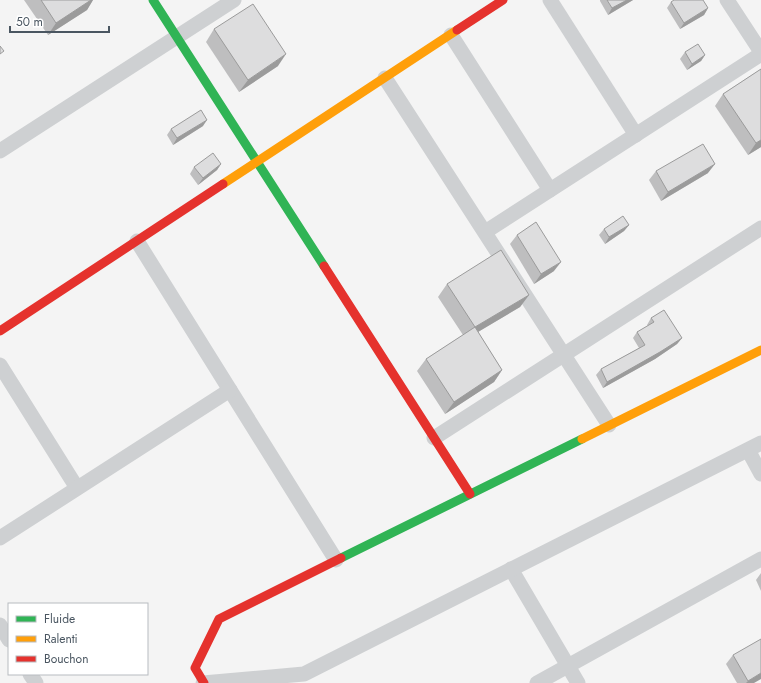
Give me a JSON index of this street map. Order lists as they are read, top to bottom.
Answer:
{
  "legend": ["Fluide", "Ralenti", "Bouchon"],
  "scale_bar": "50 m"
}
